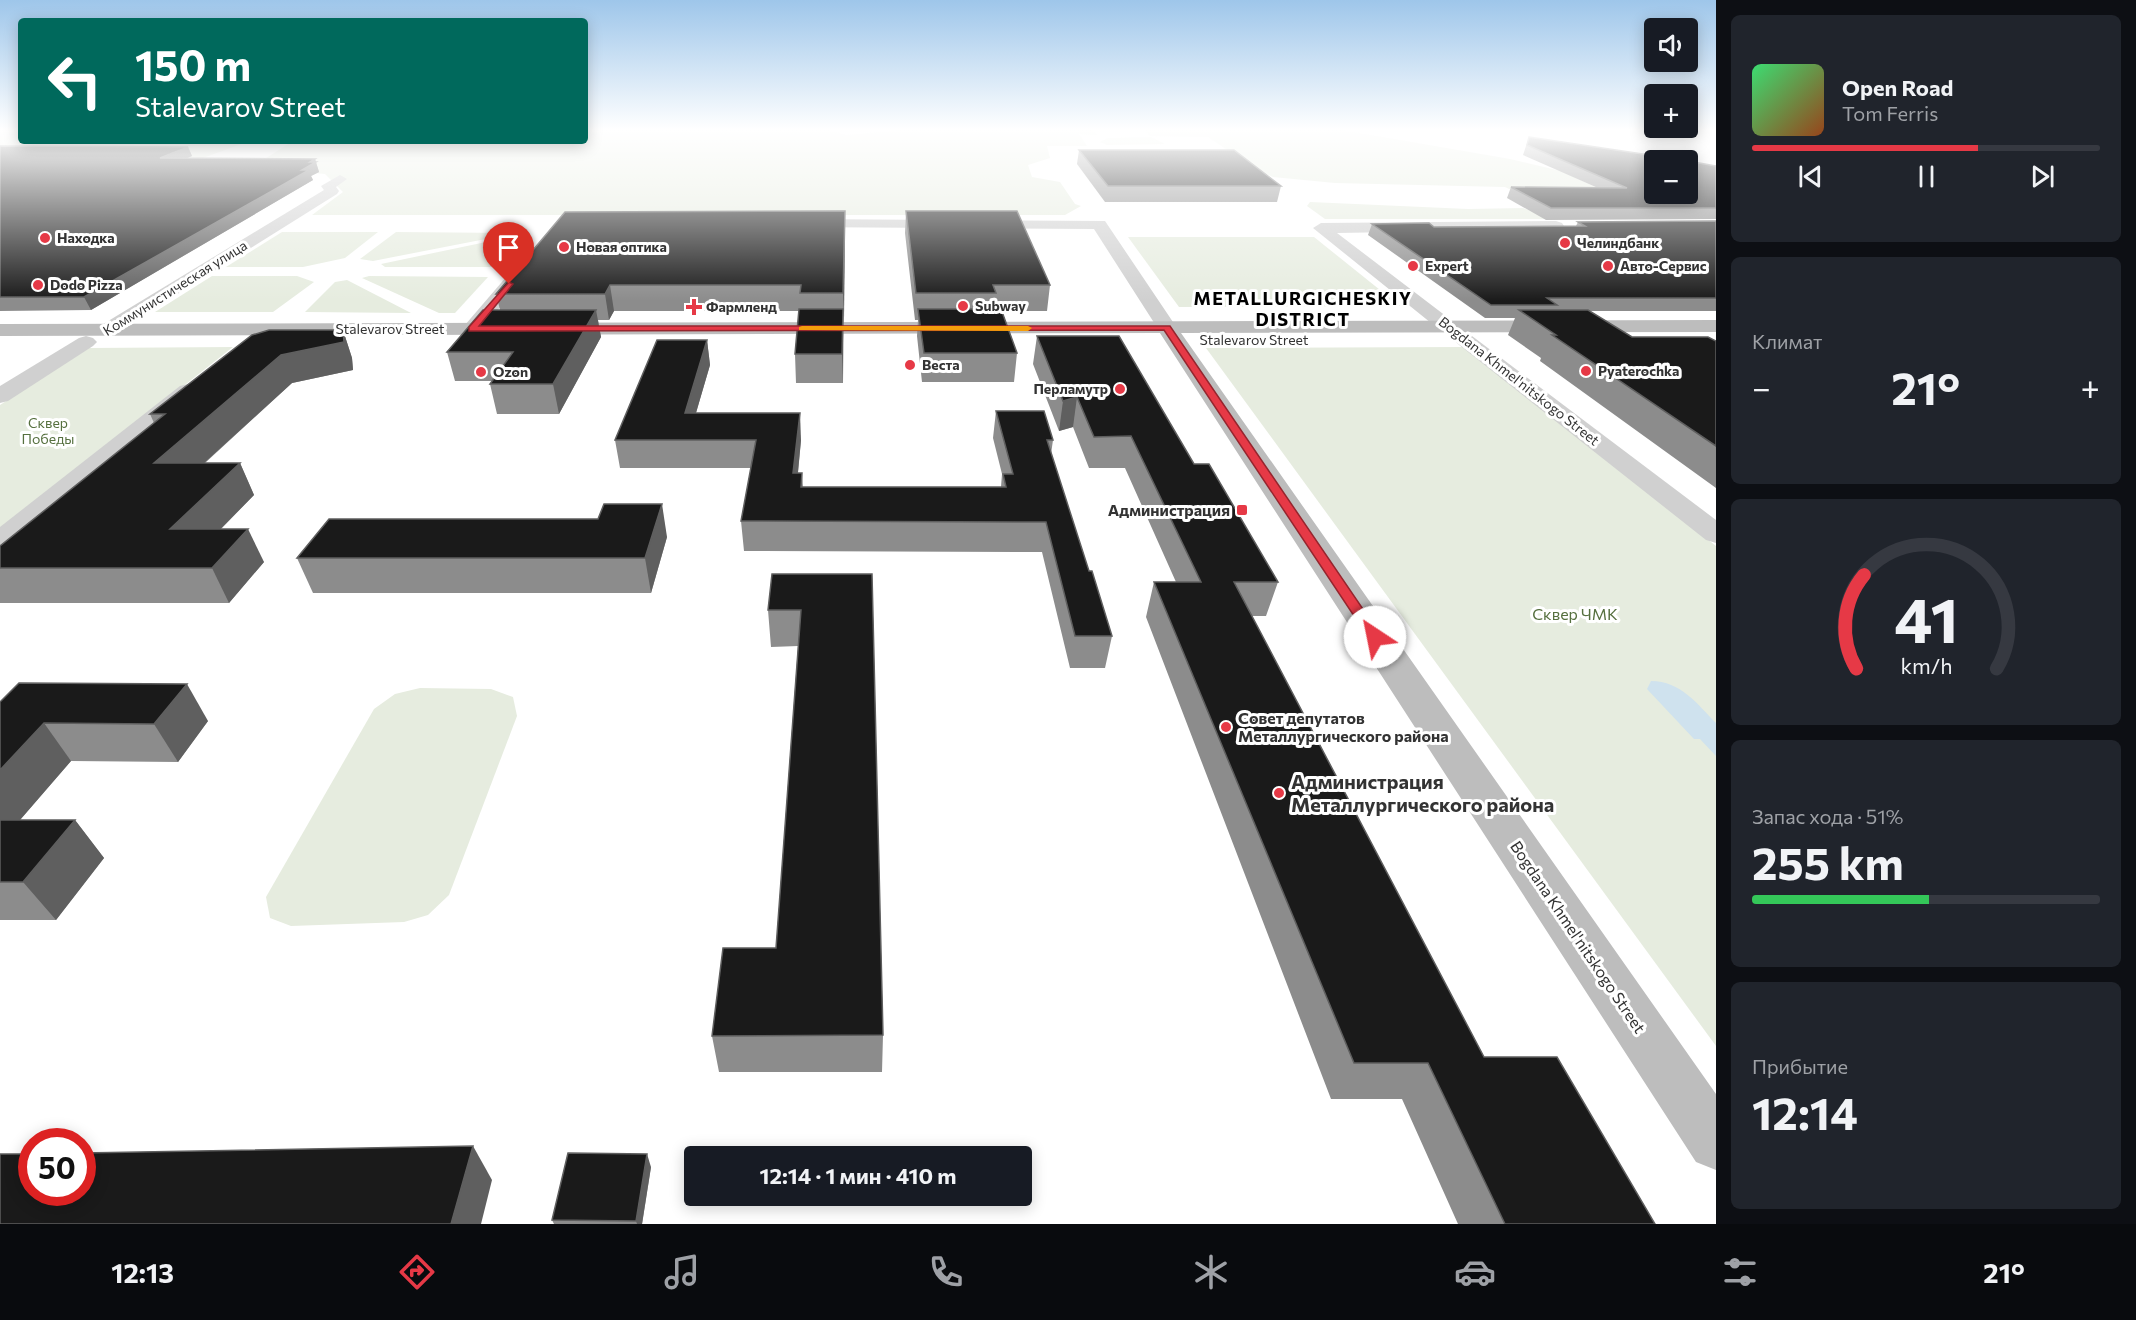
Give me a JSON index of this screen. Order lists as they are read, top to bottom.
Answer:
{
  "streets": {
    "main road": ["Коммунистическая улица", "Stalevarov Street", "Bogdana Khmel'nitskogo Street"]
  },
  "crossings": [
    ["Коммунистическая улица", "Stalevarov Street"],
    ["Stalevarov Street", "Bogdana Khmel'nitskogo Street"]
  ],
  "districts": ["METALLURGICHESKIY DISTRICT"],
  "parks": ["Сквер Победы", "Сквер ЧМК"],
  "places": {
    "other": [
      "Находка",
      "Челиндбанк",
      "Новая оптика",
      "Expert",
      "Авто-Сервис",
      "Dodo Pizza",
      "Subway",
      "Веста",
      "Pyaterochka",
      "Ozon",
      "Перламутр",
      "Совет депутатов Металлургического района",
      "Администрация Металлургического района"
    ],
    "health": ["Фармленд"],
    "transit": ["Администрация"]
  },
  "page": {
    "map_buttons": ["+", "−"],
    "turn": ["150 m", "Stalevarov Street"],
    "song": ["Open Road", "Tom Ferris"],
    "tile": [
      "Климат",
      ["Запас хода · 51%", "255 km"],
      ["Прибытие", "12:14"]
    ],
    "heat": ["−", "21°", "+"],
    "limit": "50",
    "trip": "12:14 · 1 мин · 410 m",
    "tabs": ["12:13", "21°"],
    "gauge": ["41", "km/h"]
  }
}
